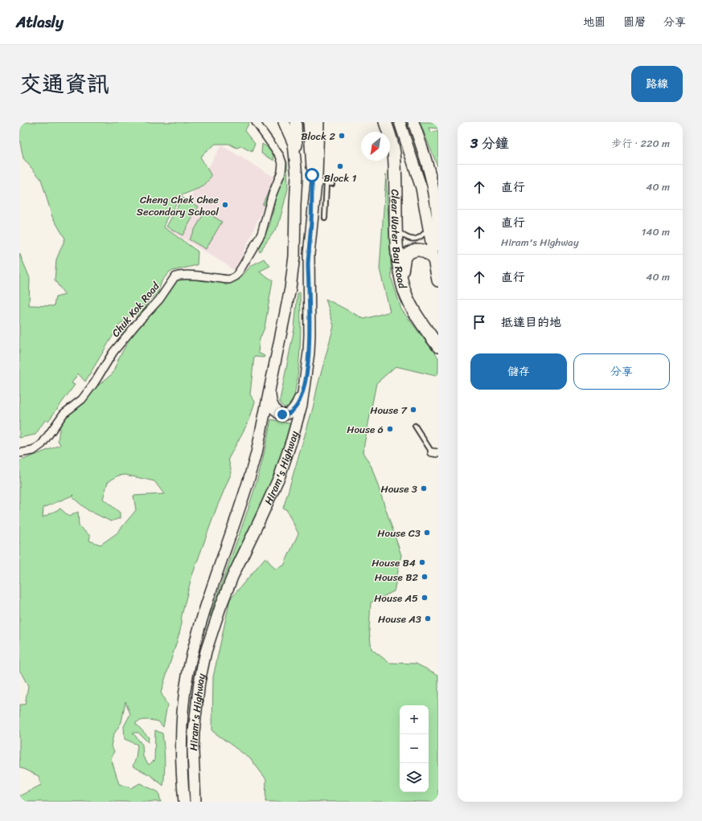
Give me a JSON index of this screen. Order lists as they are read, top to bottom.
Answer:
{
  "streets": {
    "main road": ["Clear Water Bay Road", "Hiram's Highway"],
    "street": ["Chuk Kok Road"]
  },
  "places": [
    "Block 2",
    "Block 1",
    "Cheng Chek Chee Secondary School",
    "House 7",
    "House 6",
    "House 3",
    "House C3",
    "House B4",
    "House B2",
    "House A5",
    "House A3"
  ],
  "north": "bottom left",
  "page": {
    "header": "Atlasly",
    "nav": ["地圖", "圖層", "分享"],
    "title": "交通資訊",
    "buttons": [
      "路線",
      ["儲存", "分享"]
    ],
    "heading": ["3 分鐘", "步行 · 220 m"],
    "list": [
      ["直行", "40 m"],
      ["直行", "Hiram's Highway", "140 m"],
      ["直行", "40 m"],
      "抵達目的地"
    ],
    "map_buttons": ["+", "−"]
  }
}
